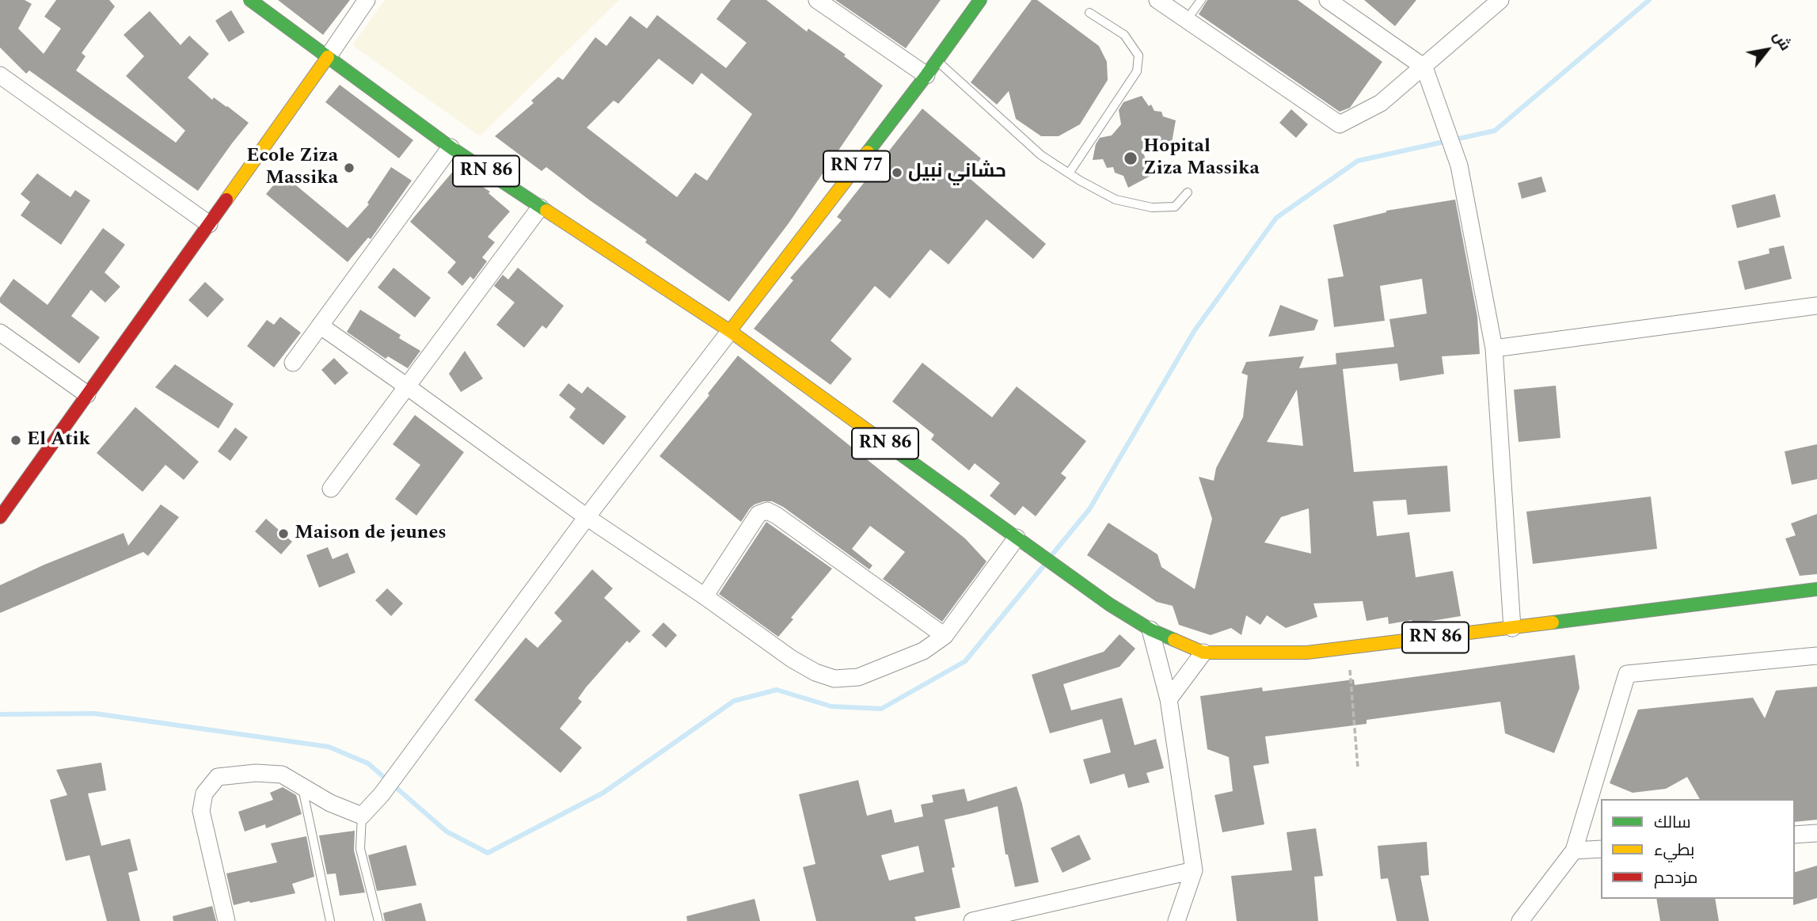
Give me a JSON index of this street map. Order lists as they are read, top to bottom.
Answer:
{
  "streets": {
    "main road": ["RN 77", "RN 86"]
  },
  "crossings": [
    ["RN 77", "RN 86"]
  ],
  "places": [
    "Hopital Ziza Massika",
    "Ecole Ziza Massika",
    "حشاني نبيل",
    "El Atik",
    "Maison de jeunes"
  ],
  "legend": ["سالك", "بطيء", "مزدحم"],
  "north": "top right"
}
